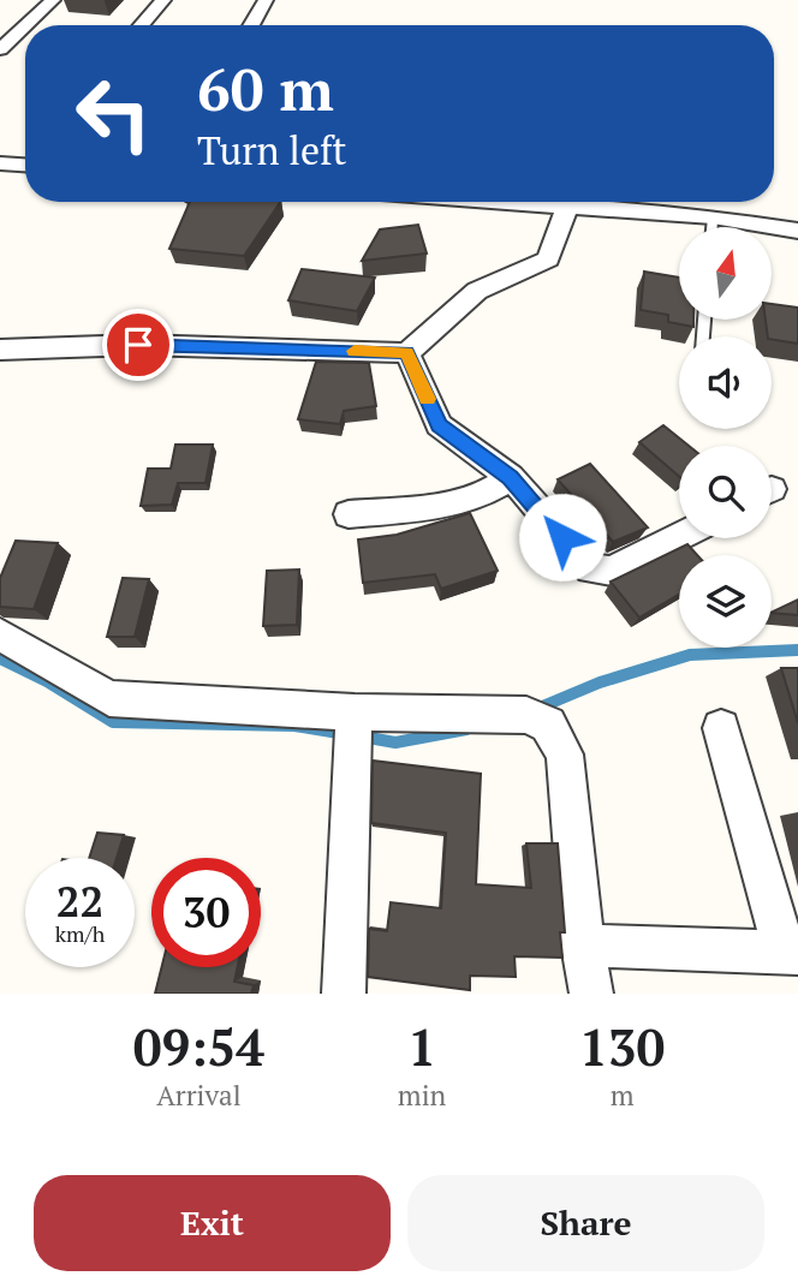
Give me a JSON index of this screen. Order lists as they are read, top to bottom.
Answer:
{
  "north": "top",
  "page": {
    "turn": ["60 m", "Turn left"],
    "speed": "22 km/h",
    "limit": "30",
    "eta": [
      "09:54",
      "Arrival",
      "1",
      "min",
      "130",
      "m"
    ],
    "buttons": ["Exit", "Share"]
  }
}
